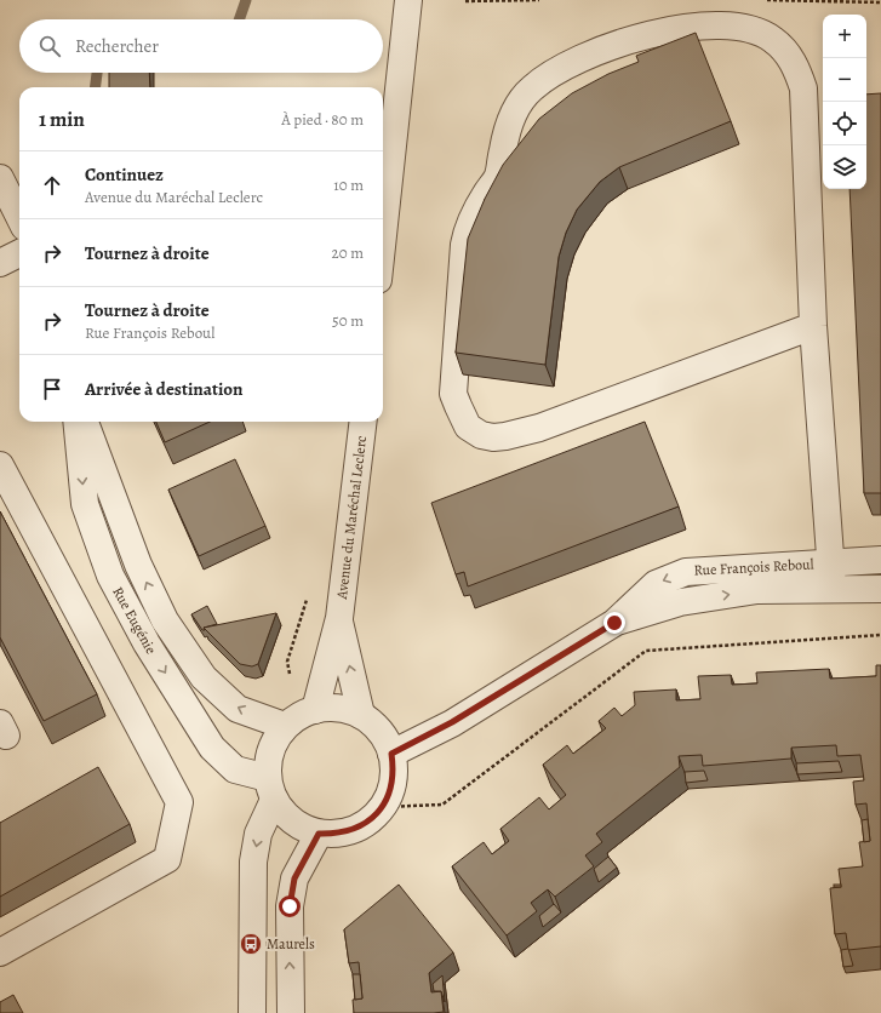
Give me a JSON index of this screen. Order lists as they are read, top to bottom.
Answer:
{
  "streets": {
    "street": ["Avenue du Maréchal Leclerc", "Rue François Reboul", "Rue Eugénie"]
  },
  "crossings": [
    ["Avenue du Maréchal Leclerc", "Rue François Reboul"],
    ["Avenue du Maréchal Leclerc", "Rue Eugénie"],
    ["Rue François Reboul", "Rue Eugénie"]
  ],
  "places": {
    "bus stop": ["Maurels"]
  },
  "page": {
    "map_buttons": ["+", "−"],
    "search": "Rechercher",
    "heading": ["1 min", "À pied · 80 m"],
    "list": [
      ["Continuez", "Avenue du Maréchal Leclerc", "10 m"],
      ["Tournez à droite", "20 m"],
      ["Tournez à droite", "Rue François Reboul", "50 m"],
      "Arrivée à destination"
    ]
  }
}
